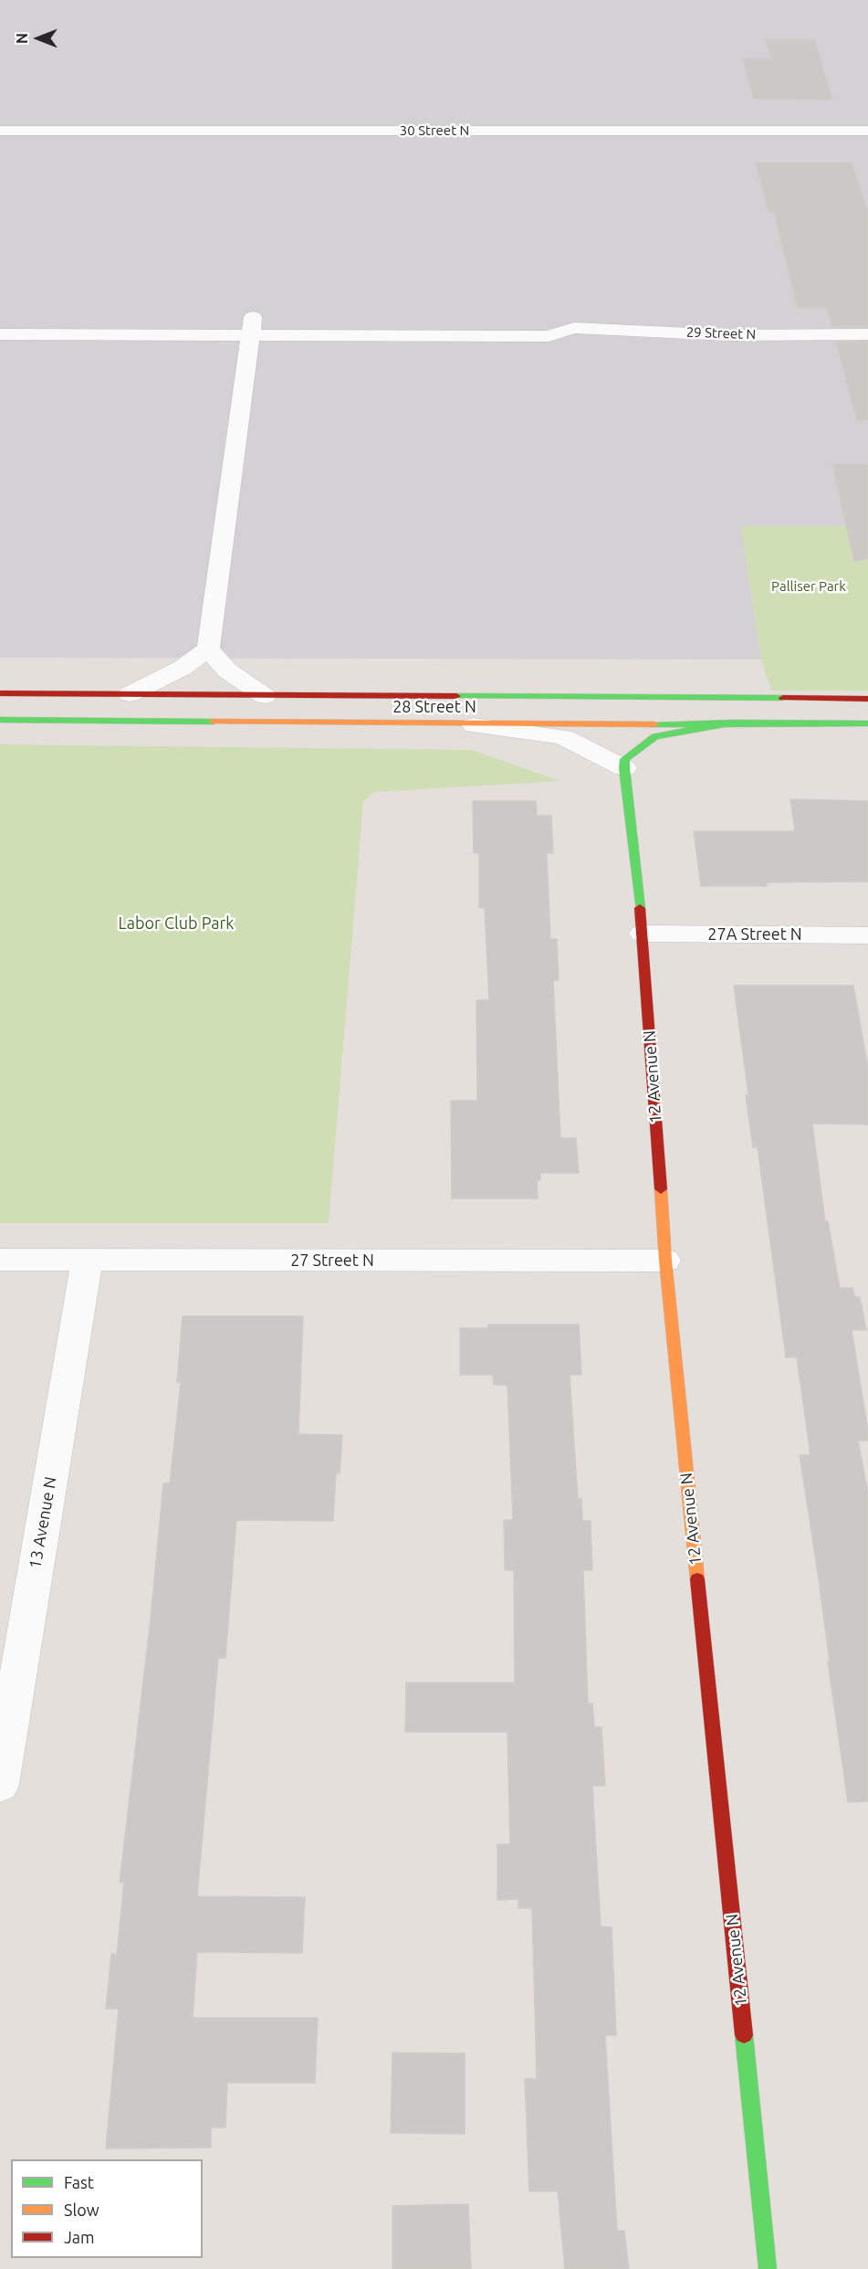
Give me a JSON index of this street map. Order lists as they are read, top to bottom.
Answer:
{
  "streets": {
    "main road": ["28 Street N", "12 Avenue N"],
    "street": [
      "30 Street N",
      "29 Street N",
      "27A Street N",
      "27 Street N",
      "13 Avenue N"
    ]
  },
  "crossings": [
    ["27A Street N", "12 Avenue N"],
    ["12 Avenue N", "27 Street N"],
    ["27 Street N", "13 Avenue N"]
  ],
  "parks": ["Palliser Park", "Labor Club Park"],
  "legend": ["Fast", "Slow", "Jam"],
  "north": "left"
}
